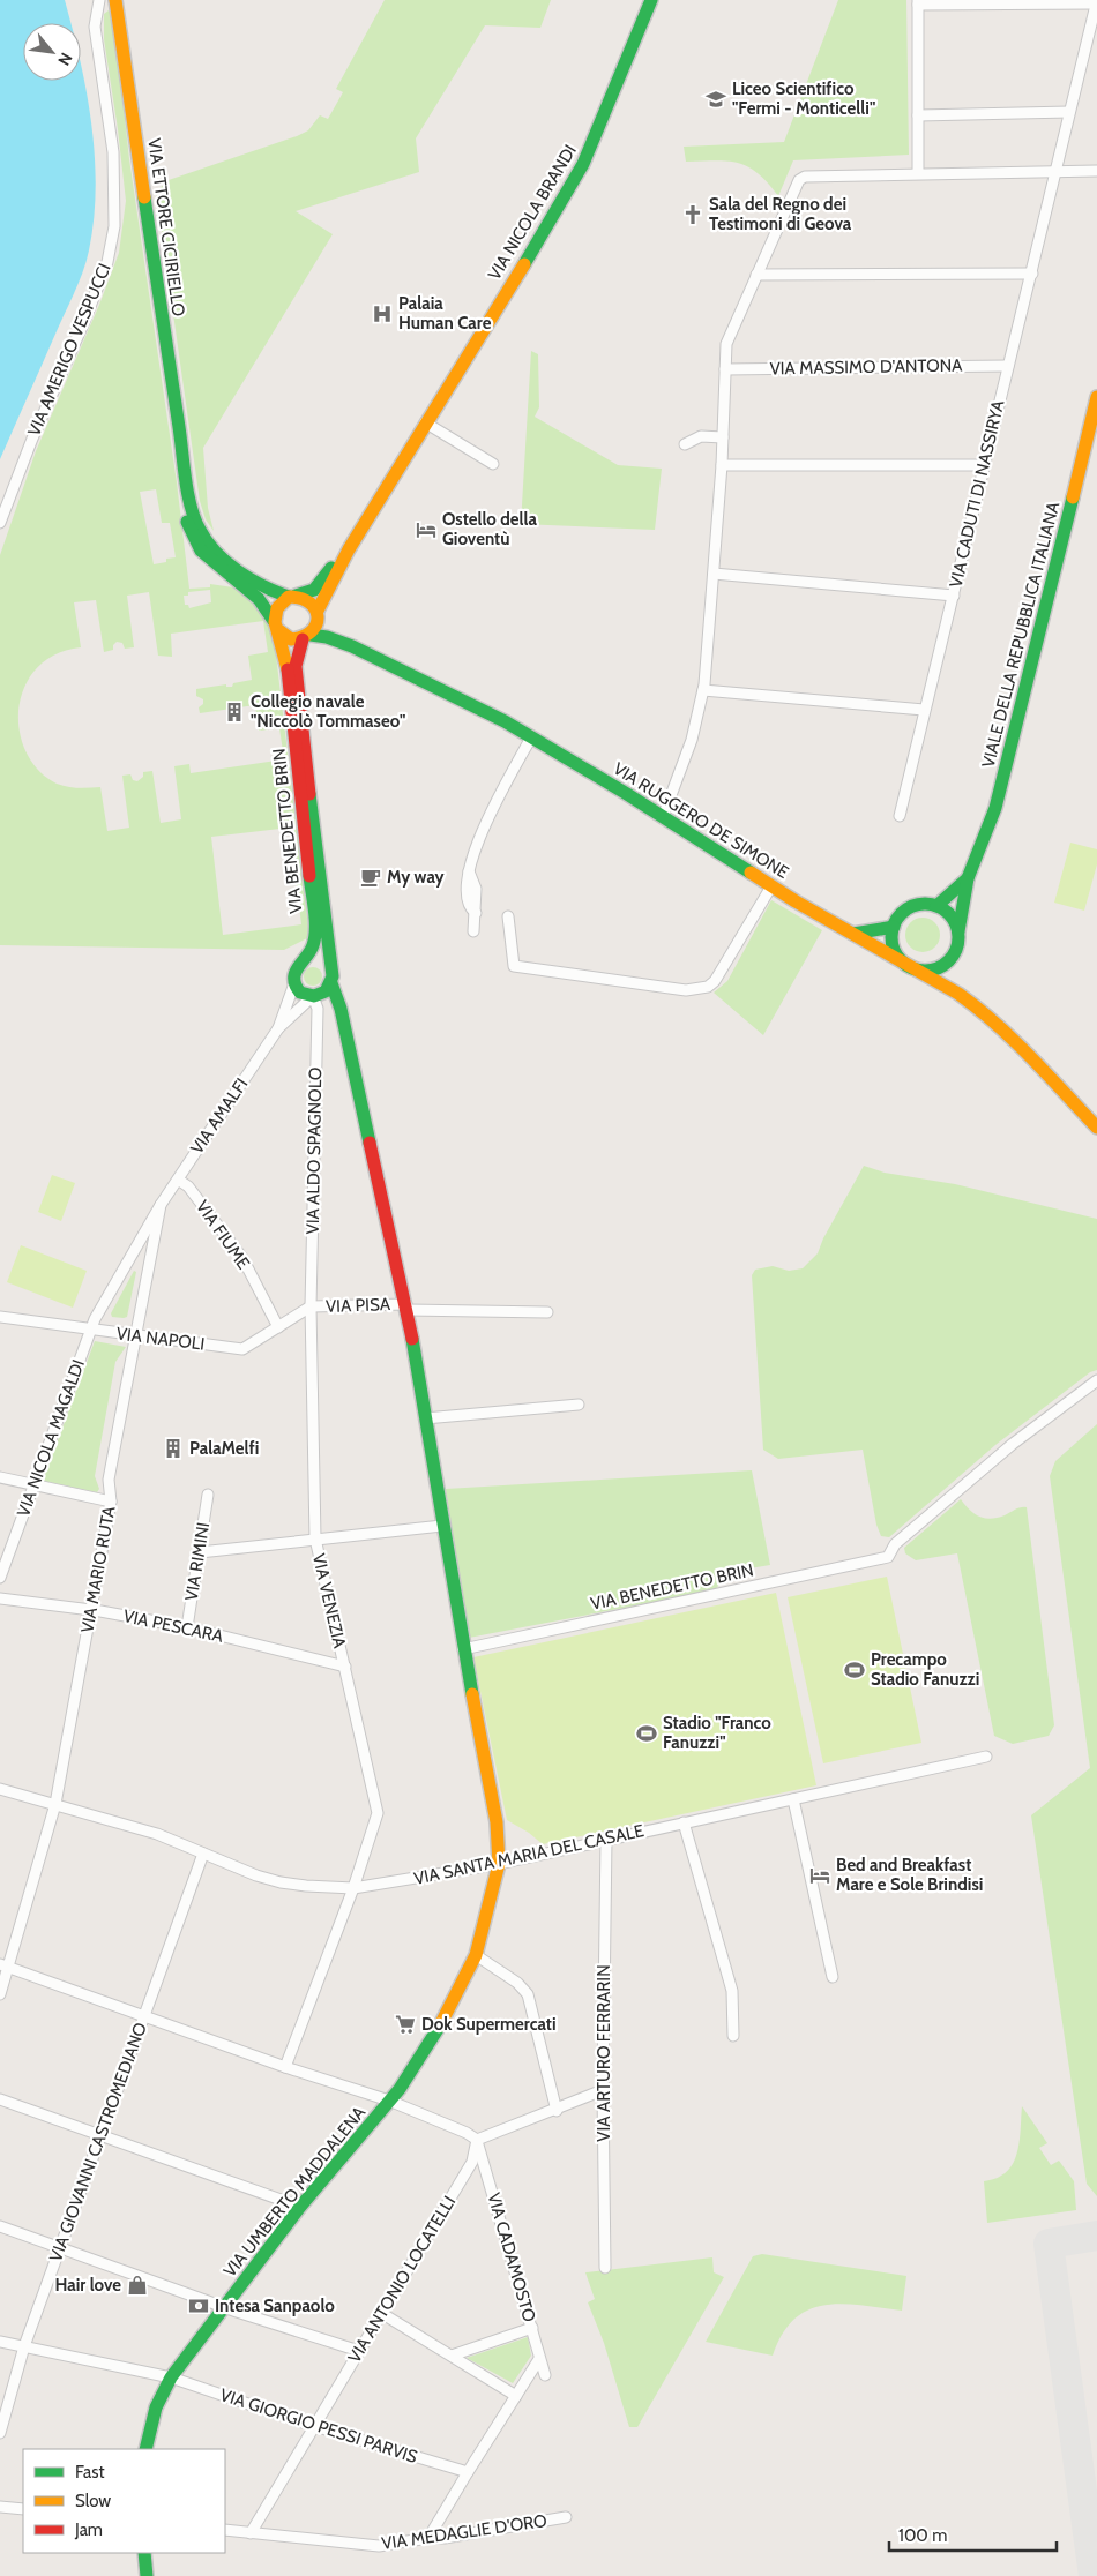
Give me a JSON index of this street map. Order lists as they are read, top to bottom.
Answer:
{
  "streets": {
    "street": [
      "VIA NICOLA BRANDI",
      "VIA ETTORE CICIRIELLO",
      "VIA AMERIGO VESPUCCI",
      "VIA MASSIMO D'ANTONA",
      "VIA CADUTI DI NASSIRYA",
      "VIALE DELLA REPUBBLICA ITALIANA",
      "VIA RUGGERO DE SIMONE",
      "VIA BENEDETTO BRIN",
      "VIA AMALFI",
      "VIA ALDO SPAGNOLO",
      "VIA FIUME",
      "VIA PISA",
      "VIA NAPOLI",
      "VIA NICOLA MAGALDI",
      "VIA RIMINI",
      "VIA MARIO RUTA",
      "VIA VENEZIA",
      "VIA PESCARA",
      "VIA SANTA MARIA DEL CASALE",
      "VIA ARTURO FERRARIN",
      "VIA GIOVANNI CASTROMEDIANO",
      "VIA UMBERTO MADDALENA",
      "VIA CADAMOSTO",
      "VIA ANTONIO LOCATELLI",
      "VIA GIORGIO PESSI PARVIS",
      "VIA MEDAGLIE D'ORO"
    ]
  },
  "crossings": [
    ["VIA NICOLA BRANDI", "VIA ETTORE CICIRIELLO"],
    ["VIA NICOLA BRANDI", "VIA RUGGERO DE SIMONE"],
    ["VIA NICOLA BRANDI", "VIA BENEDETTO BRIN"],
    ["VIA ETTORE CICIRIELLO", "VIA RUGGERO DE SIMONE"],
    ["VIA ETTORE CICIRIELLO", "VIA BENEDETTO BRIN"],
    ["VIA MASSIMO D'ANTONA", "VIA CADUTI DI NASSIRYA"],
    ["VIALE DELLA REPUBBLICA ITALIANA", "VIA RUGGERO DE SIMONE"],
    ["VIA RUGGERO DE SIMONE", "VIA BENEDETTO BRIN"],
    ["VIA BENEDETTO BRIN", "VIA AMALFI"],
    ["VIA BENEDETTO BRIN", "VIA ALDO SPAGNOLO"],
    ["VIA BENEDETTO BRIN", "VIA PISA"],
    ["VIA BENEDETTO BRIN", "VIA SANTA MARIA DEL CASALE"],
    ["VIA BENEDETTO BRIN", "VIA UMBERTO MADDALENA"],
    ["VIA AMALFI", "VIA ALDO SPAGNOLO"],
    ["VIA AMALFI", "VIA FIUME"],
    ["VIA AMALFI", "VIA NAPOLI"],
    ["VIA AMALFI", "VIA NICOLA MAGALDI"],
    ["VIA AMALFI", "VIA MARIO RUTA"],
    ["VIA ALDO SPAGNOLO", "VIA PISA"],
    ["VIA ALDO SPAGNOLO", "VIA NAPOLI"],
    ["VIA ALDO SPAGNOLO", "VIA VENEZIA"],
    ["VIA FIUME", "VIA NAPOLI"],
    ["VIA PISA", "VIA NAPOLI"],
    ["VIA PISA", "VIA VENEZIA"],
    ["VIA NAPOLI", "VIA NICOLA MAGALDI"],
    ["VIA NAPOLI", "VIA MARIO RUTA"],
    ["VIA NAPOLI", "VIA VENEZIA"],
    ["VIA RIMINI", "VIA PESCARA"],
    ["VIA MARIO RUTA", "VIA PESCARA"],
    ["VIA MARIO RUTA", "VIA SANTA MARIA DEL CASALE"],
    ["VIA VENEZIA", "VIA PESCARA"],
    ["VIA VENEZIA", "VIA SANTA MARIA DEL CASALE"],
    ["VIA SANTA MARIA DEL CASALE", "VIA ARTURO FERRARIN"],
    ["VIA SANTA MARIA DEL CASALE", "VIA GIOVANNI CASTROMEDIANO"],
    ["VIA GIOVANNI CASTROMEDIANO", "VIA GIORGIO PESSI PARVIS"],
    ["VIA UMBERTO MADDALENA", "VIA GIORGIO PESSI PARVIS"],
    ["VIA CADAMOSTO", "VIA ANTONIO LOCATELLI"],
    ["VIA ANTONIO LOCATELLI", "VIA GIORGIO PESSI PARVIS"],
    ["VIA ANTONIO LOCATELLI", "VIA MEDAGLIE D'ORO"]
  ],
  "places": {
    "school or university": ["Liceo Scientifico \"Fermi - Monticelli\""],
    "church": ["Sala del Regno dei Testimoni di Geova"],
    "hospital": ["Palaia Human Care"],
    "hotel": ["Ostello della Gioventù", "Bed and Breakfast Mare e Sole Brindisi"],
    "building": ["Collegio navale \"Niccolò Tommaseo\"", "PalaMelfi"],
    "cafe": ["My way"],
    "sports": ["Precampo Stadio Fanuzzi", "Stadio \"Franco Fanuzzi\""],
    "supermarket": ["Dok Supermercati"],
    "shop": ["Hair love"],
    "bank": ["Intesa Sanpaolo"]
  },
  "legend": ["Fast", "Slow", "Jam"],
  "scale_bar": "100 m",
  "north": "bottom right"
}
